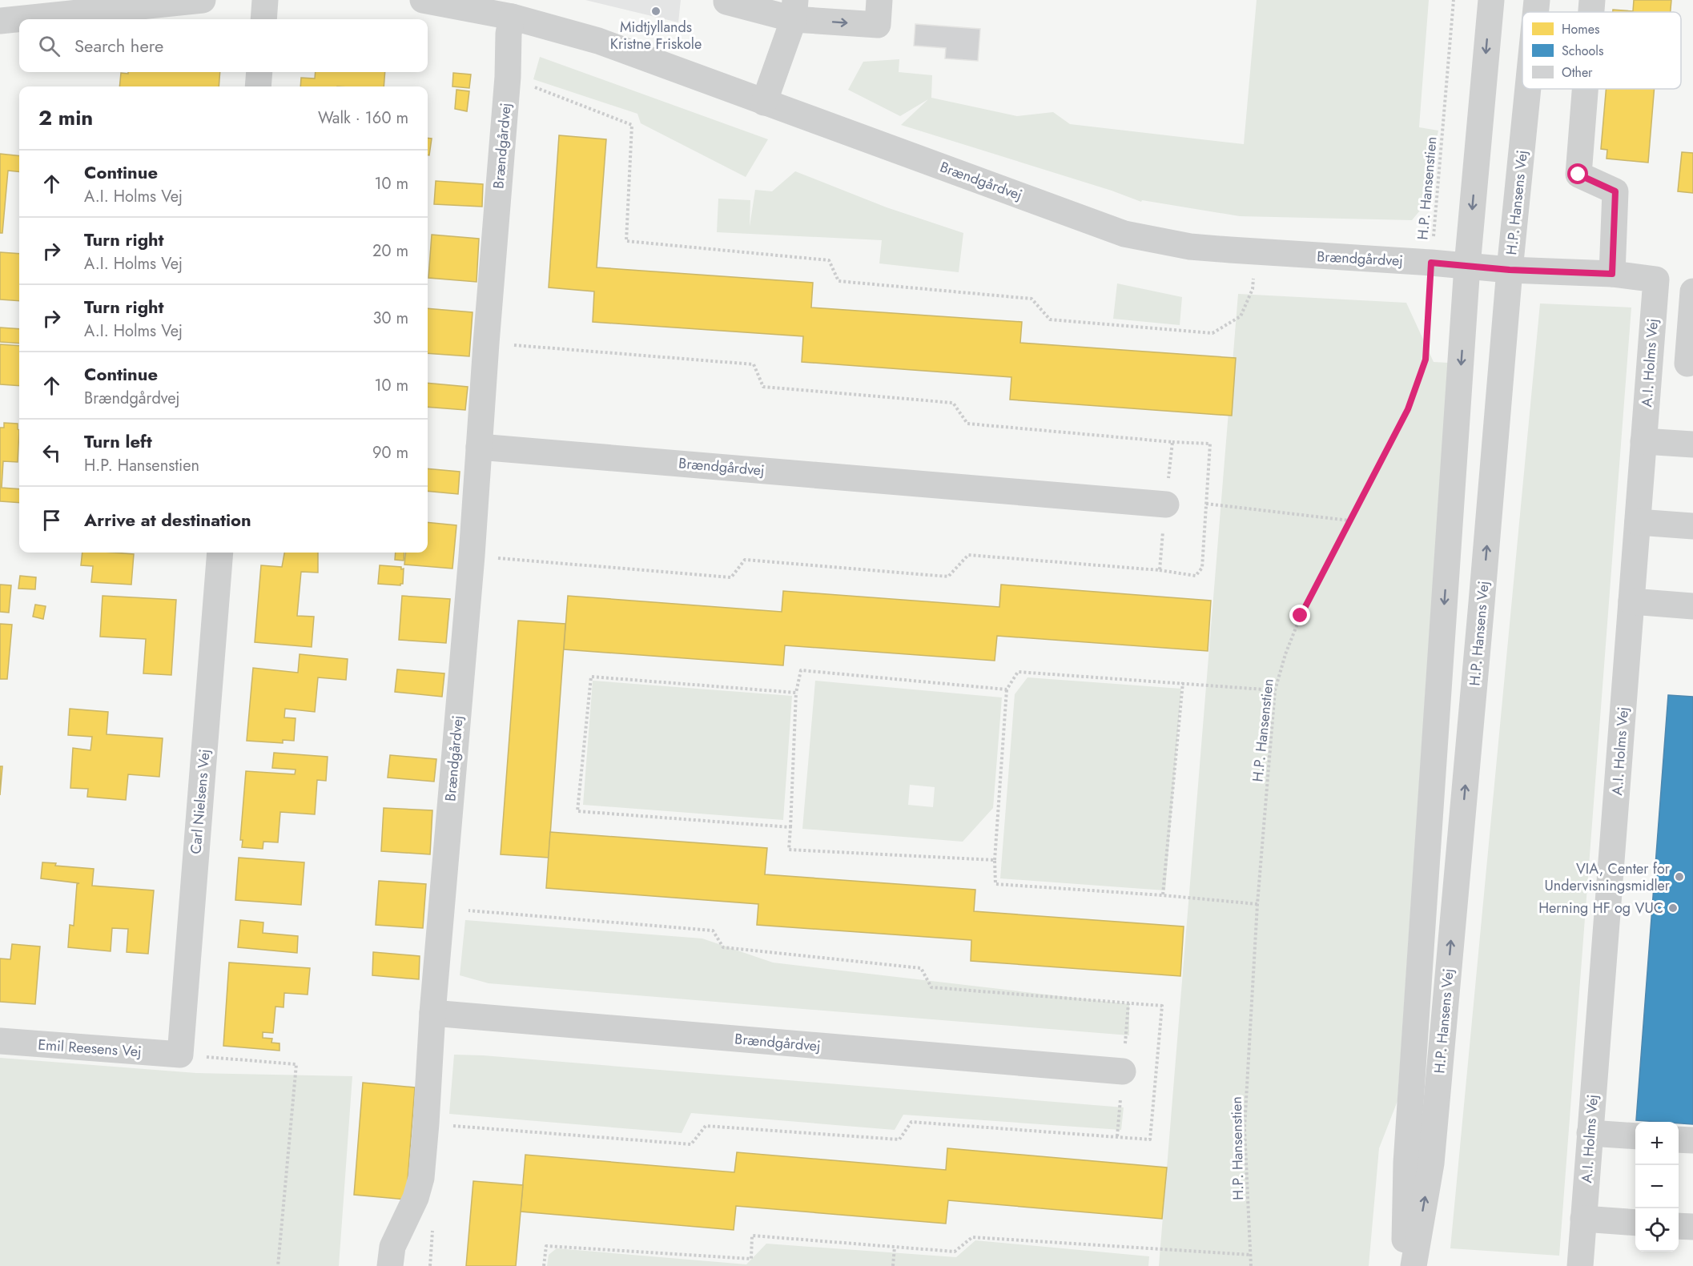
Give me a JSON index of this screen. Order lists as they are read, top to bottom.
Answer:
{
  "streets": {
    "street": [
      "Brændgårdvej",
      "H.P. Hansens Vej",
      "A.I. Holms Vej",
      "Carl Nielsens Vej",
      "Emil Reesens Vej"
    ],
    "path": ["H.P. Hansenstien"]
  },
  "crossings": [
    ["Brændgårdvej", "H.P. Hansenstien"],
    ["Brændgårdvej", "H.P. Hansens Vej"],
    ["Brændgårdvej", "A.I. Holms Vej"],
    ["H.P. Hansens Vej", "A.I. Holms Vej"],
    ["Carl Nielsens Vej", "Emil Reesens Vej"]
  ],
  "places": ["Midtjyllands Kristne Friskole", "VIA, Center for Undervisningsmidler", "Herning HF og VUC"],
  "legend": ["Homes", "Schools", "Other"],
  "page": {
    "search": "Search here",
    "heading": ["2 min", "Walk · 160 m"],
    "list": [
      ["Continue", "A.I. Holms Vej", "10 m"],
      ["Turn right", "A.I. Holms Vej", "20 m"],
      ["Turn right", "A.I. Holms Vej", "30 m"],
      ["Continue", "Brændgårdvej", "10 m"],
      ["Turn left", "H.P. Hansenstien", "90 m"],
      "Arrive at destination"
    ],
    "map_buttons": ["+", "−"]
  }
}
